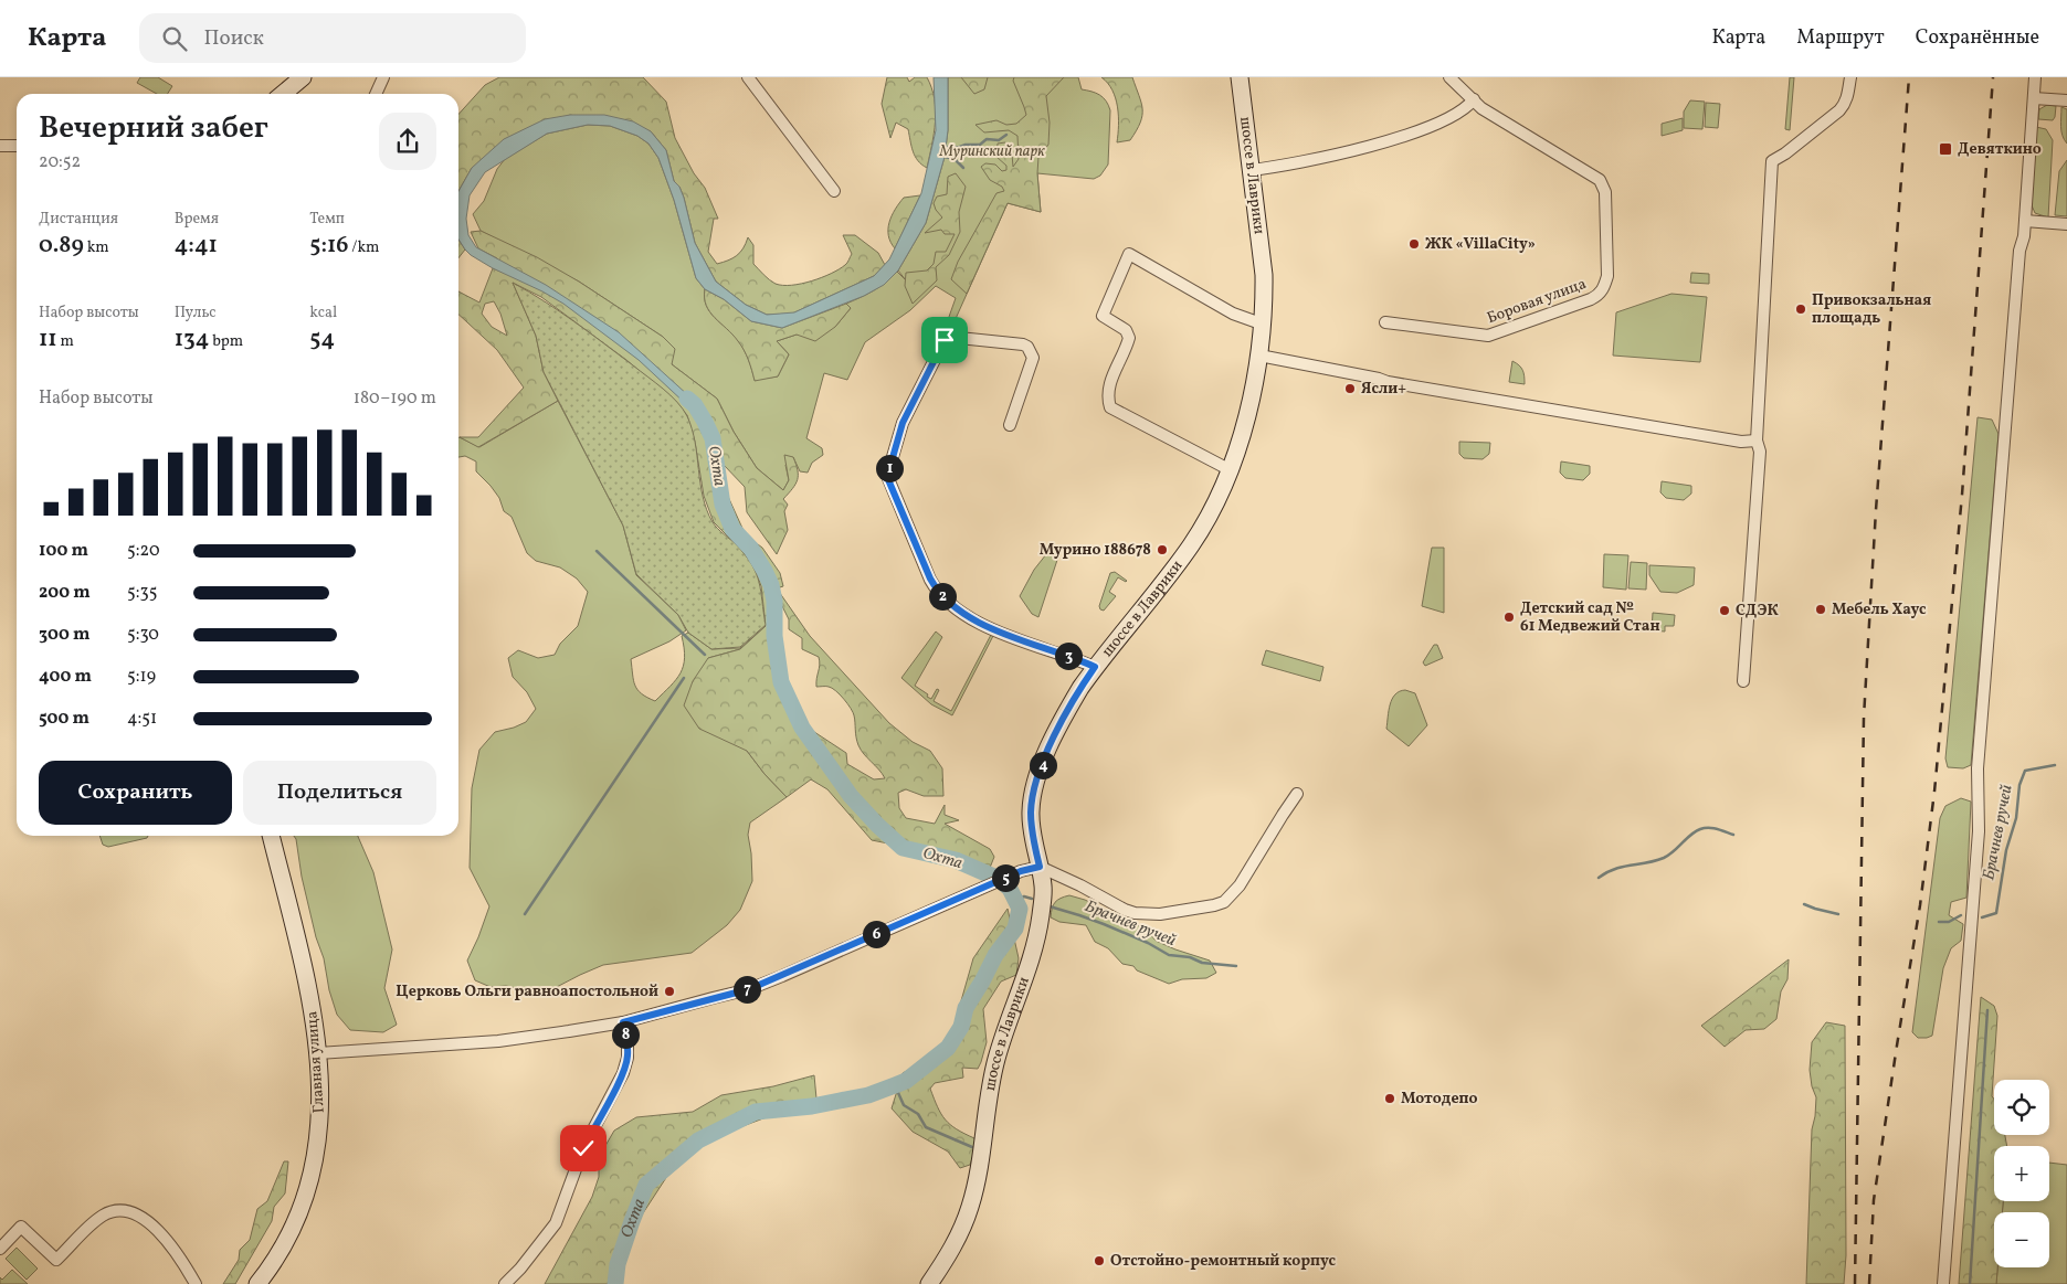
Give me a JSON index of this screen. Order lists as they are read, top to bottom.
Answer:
{
  "streets": {
    "street": ["шоссе в Лаврики", "Боровая улица", "Главная улица"]
  },
  "water": ["Охта", "Брачнев ручей"],
  "parks": ["Муринский парк"],
  "places": {
    "transit": ["Девяткино"],
    "other": [
      "ЖК «VillaCity»",
      "Привокзальная площадь",
      "Ясли+",
      "Мурино 188678",
      "Мебель Хаус",
      "СДЭК",
      "Детский сад № 61 Медвежий Стан",
      "Церковь Ольги равноапостольной",
      "Мотодепо",
      "Отстойно-ремонтный корпус"
    ]
  },
  "page": {
    "header": "Карта",
    "search": "Поиск",
    "nav": ["Карта", "Маршрут", "Сохранённые"],
    "heading": ["Вечерний забег", "20:52"],
    "stats": [
      ["Дистанция", "0.89 km"],
      ["Время", "4:41"],
      ["Темп", "5:16 /km"],
      ["Набор высоты", "11 m"],
      ["Пульс", "134 bpm"],
      ["kcal", "54"]
    ],
    "chart": ["Набор высоты", "180–190 m"],
    "pins": [
      "1",
      "2",
      "3",
      "4",
      "5",
      "6",
      "7",
      "8"
    ],
    "list": [
      {
        "name": "100 m",
        "note": "5:20"
      },
      {
        "name": "200 m",
        "note": "5:35"
      },
      {
        "name": "300 m",
        "note": "5:30"
      },
      {
        "name": "400 m",
        "note": "5:19"
      },
      {
        "name": "500 m",
        "note": "4:51"
      }
    ],
    "buttons": ["Сохранить", "Поделиться"],
    "map_buttons": ["+", "−"]
  }
}
